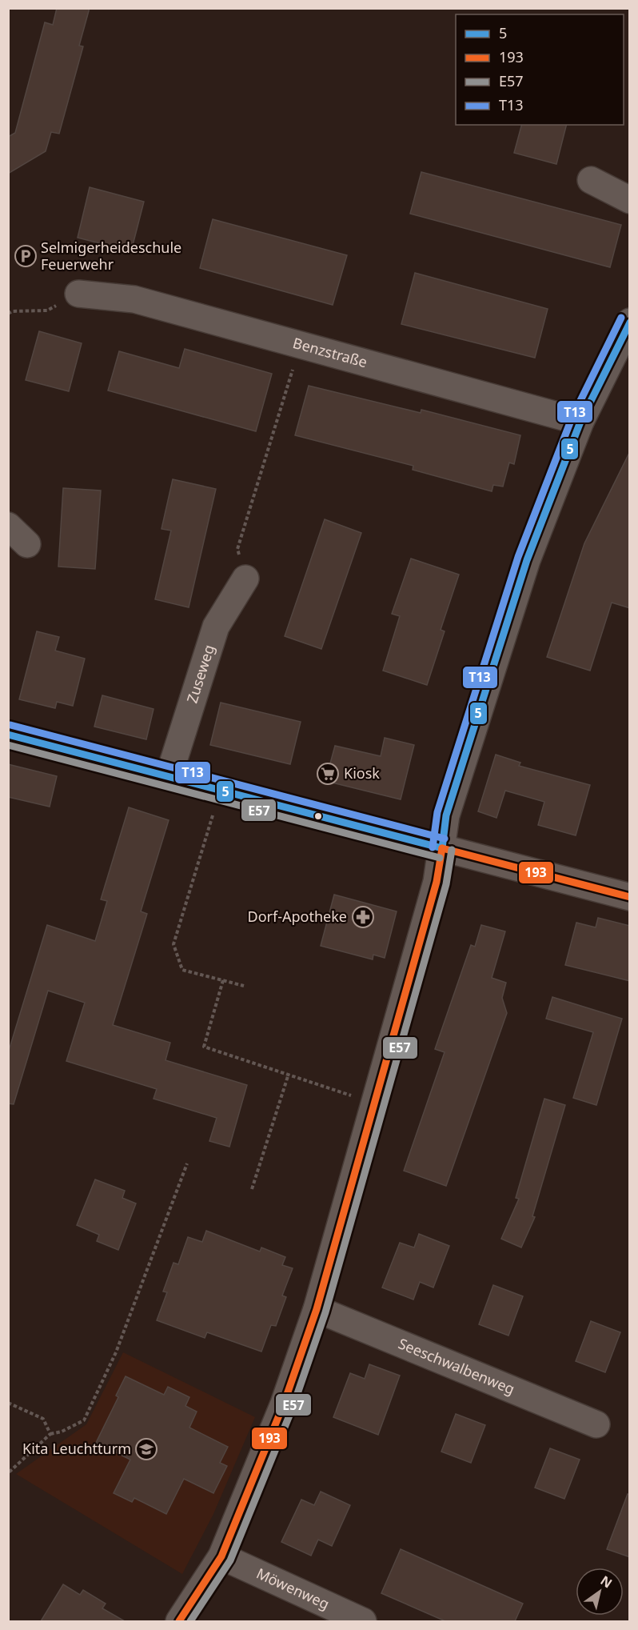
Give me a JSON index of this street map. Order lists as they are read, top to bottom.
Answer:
{
  "streets": {
    "street": [
      "Benzstraße",
      "Zuseweg",
      "Seeschwalbenweg",
      "Möwenweg"
    ]
  },
  "places": {
    "parking": ["Selmigerheideschule Feuerwehr"],
    "supermarket": ["Kiosk"],
    "pharmacy": ["Dorf-Apotheke"],
    "school or university": ["Kita Leuchtturm"]
  },
  "lines": [
    "transit line T13",
    "transit line 5",
    "transit line E57",
    "transit line 193"
  ],
  "legend": [
    "5",
    "193",
    "E57",
    "T13"
  ],
  "north": "top right"
}
